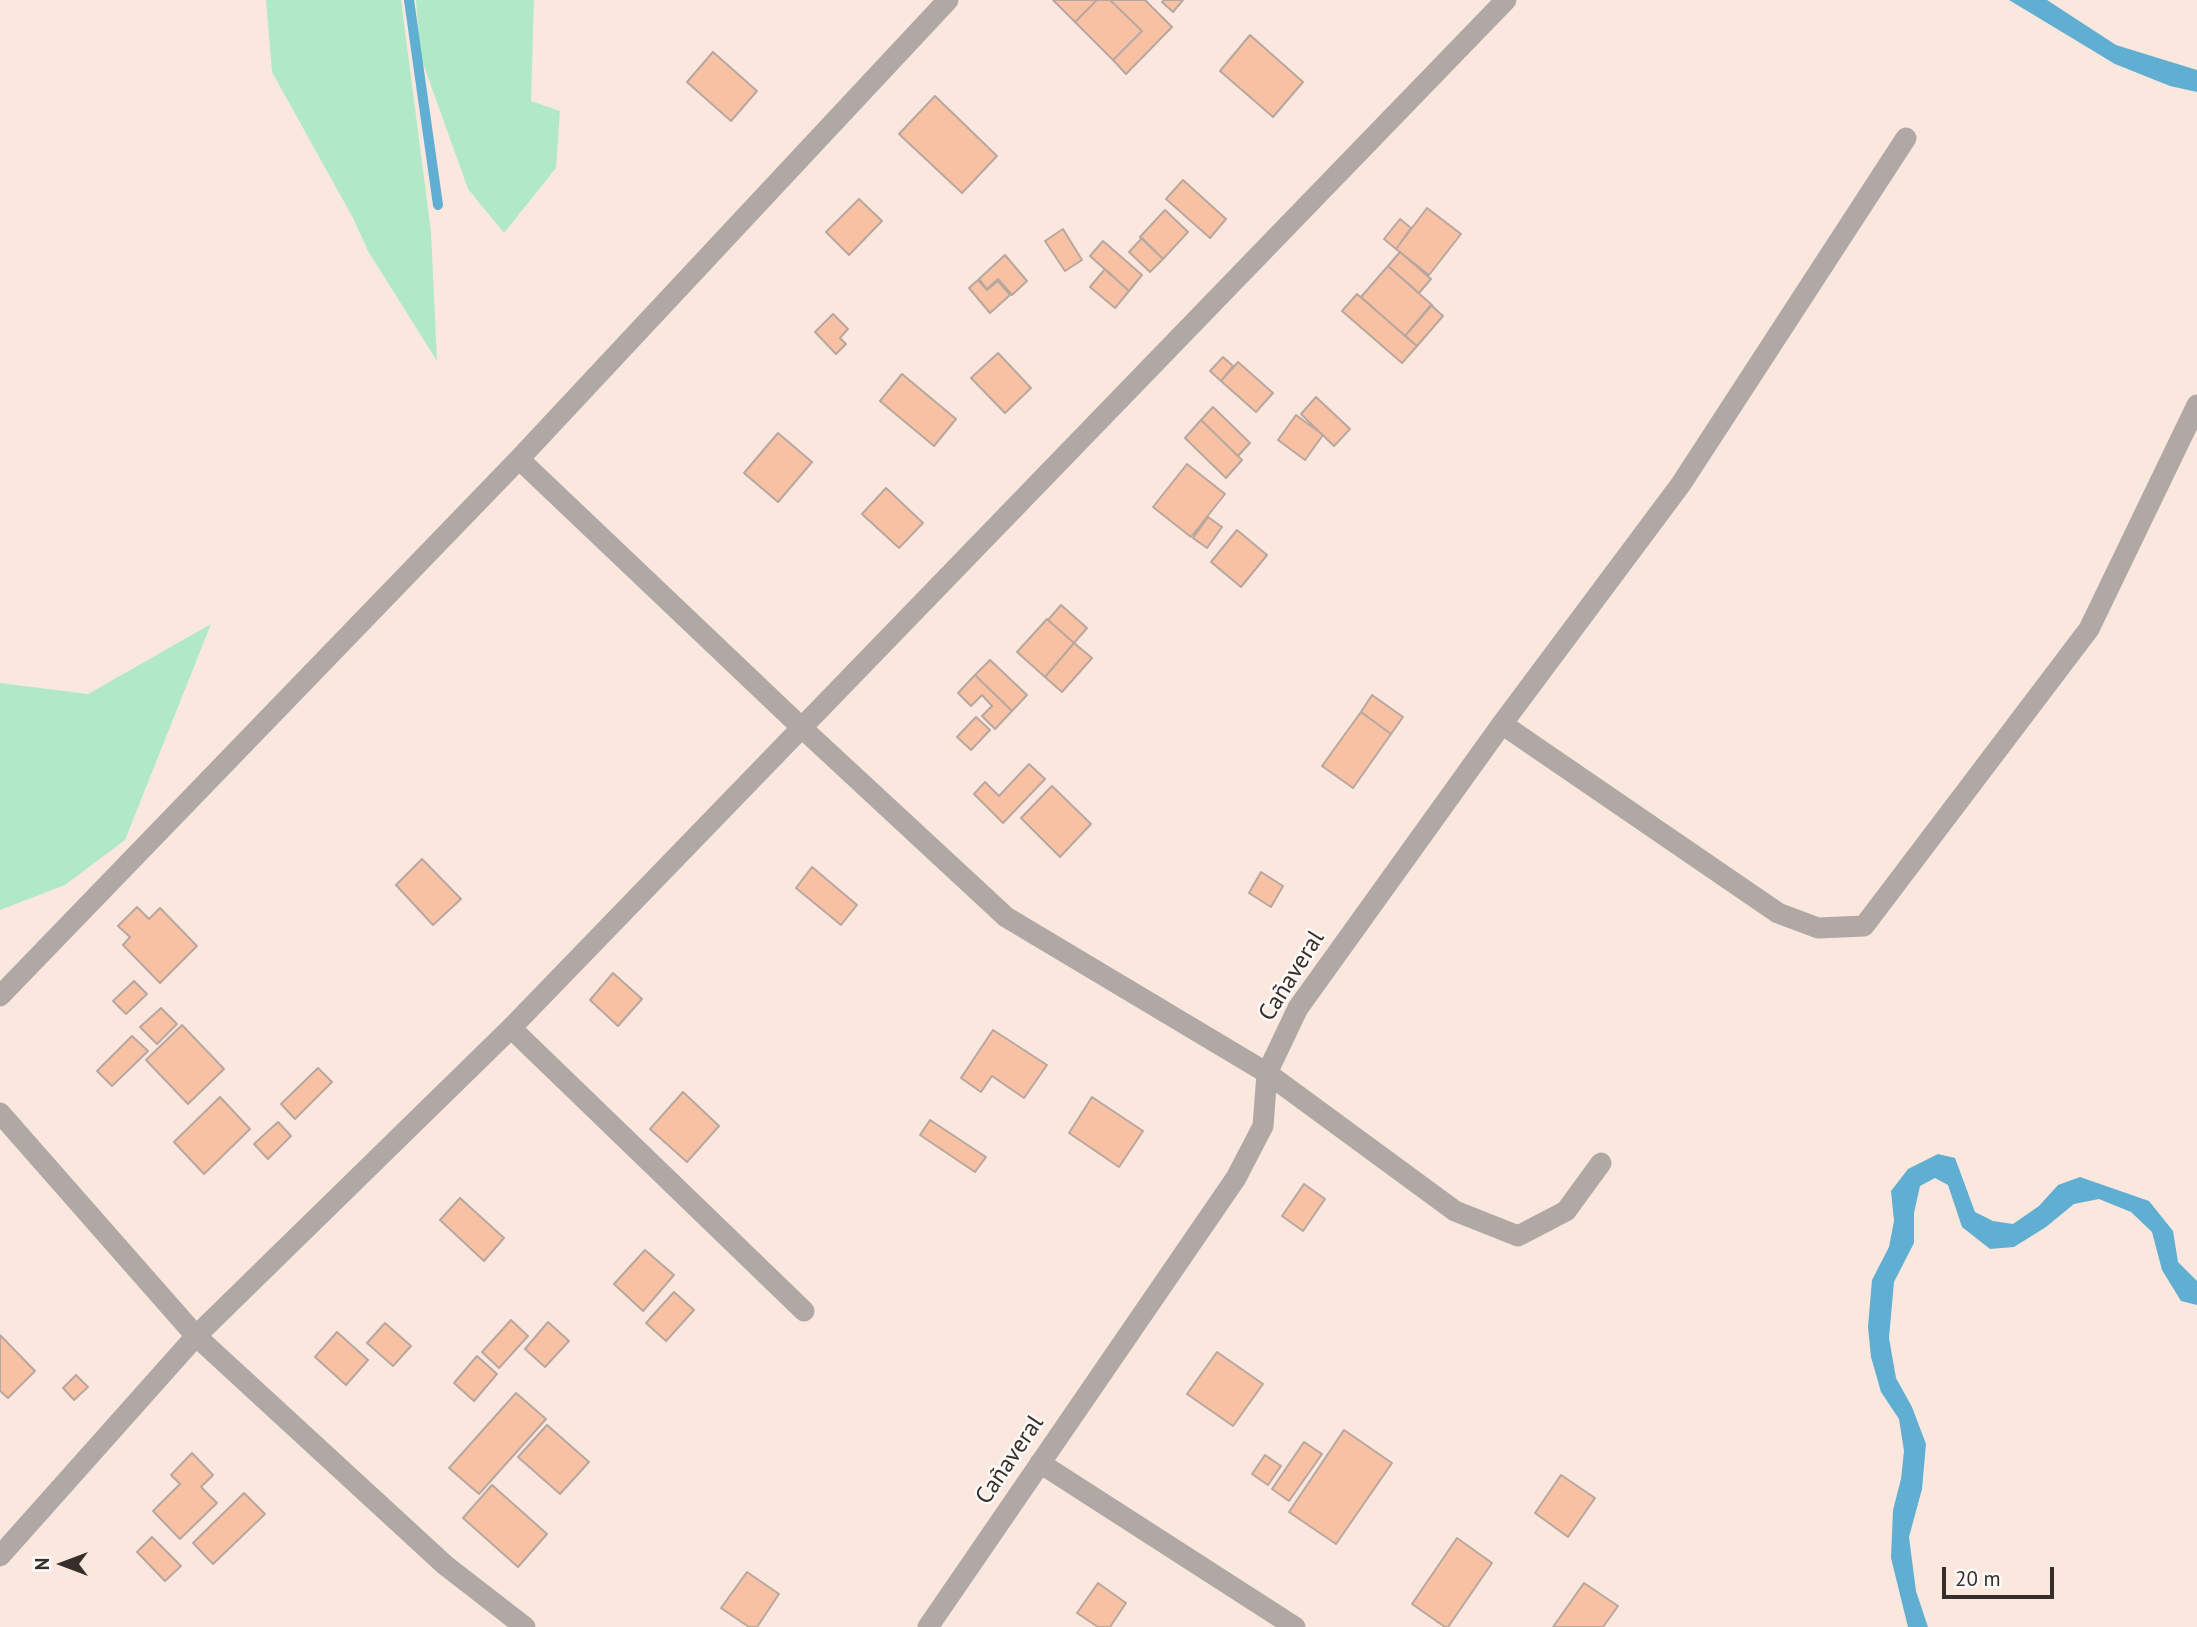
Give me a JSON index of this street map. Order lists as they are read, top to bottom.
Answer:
{
  "streets": {
    "street": ["Cañaveral"]
  },
  "scale_bar": "20 m",
  "north": "left"
}
